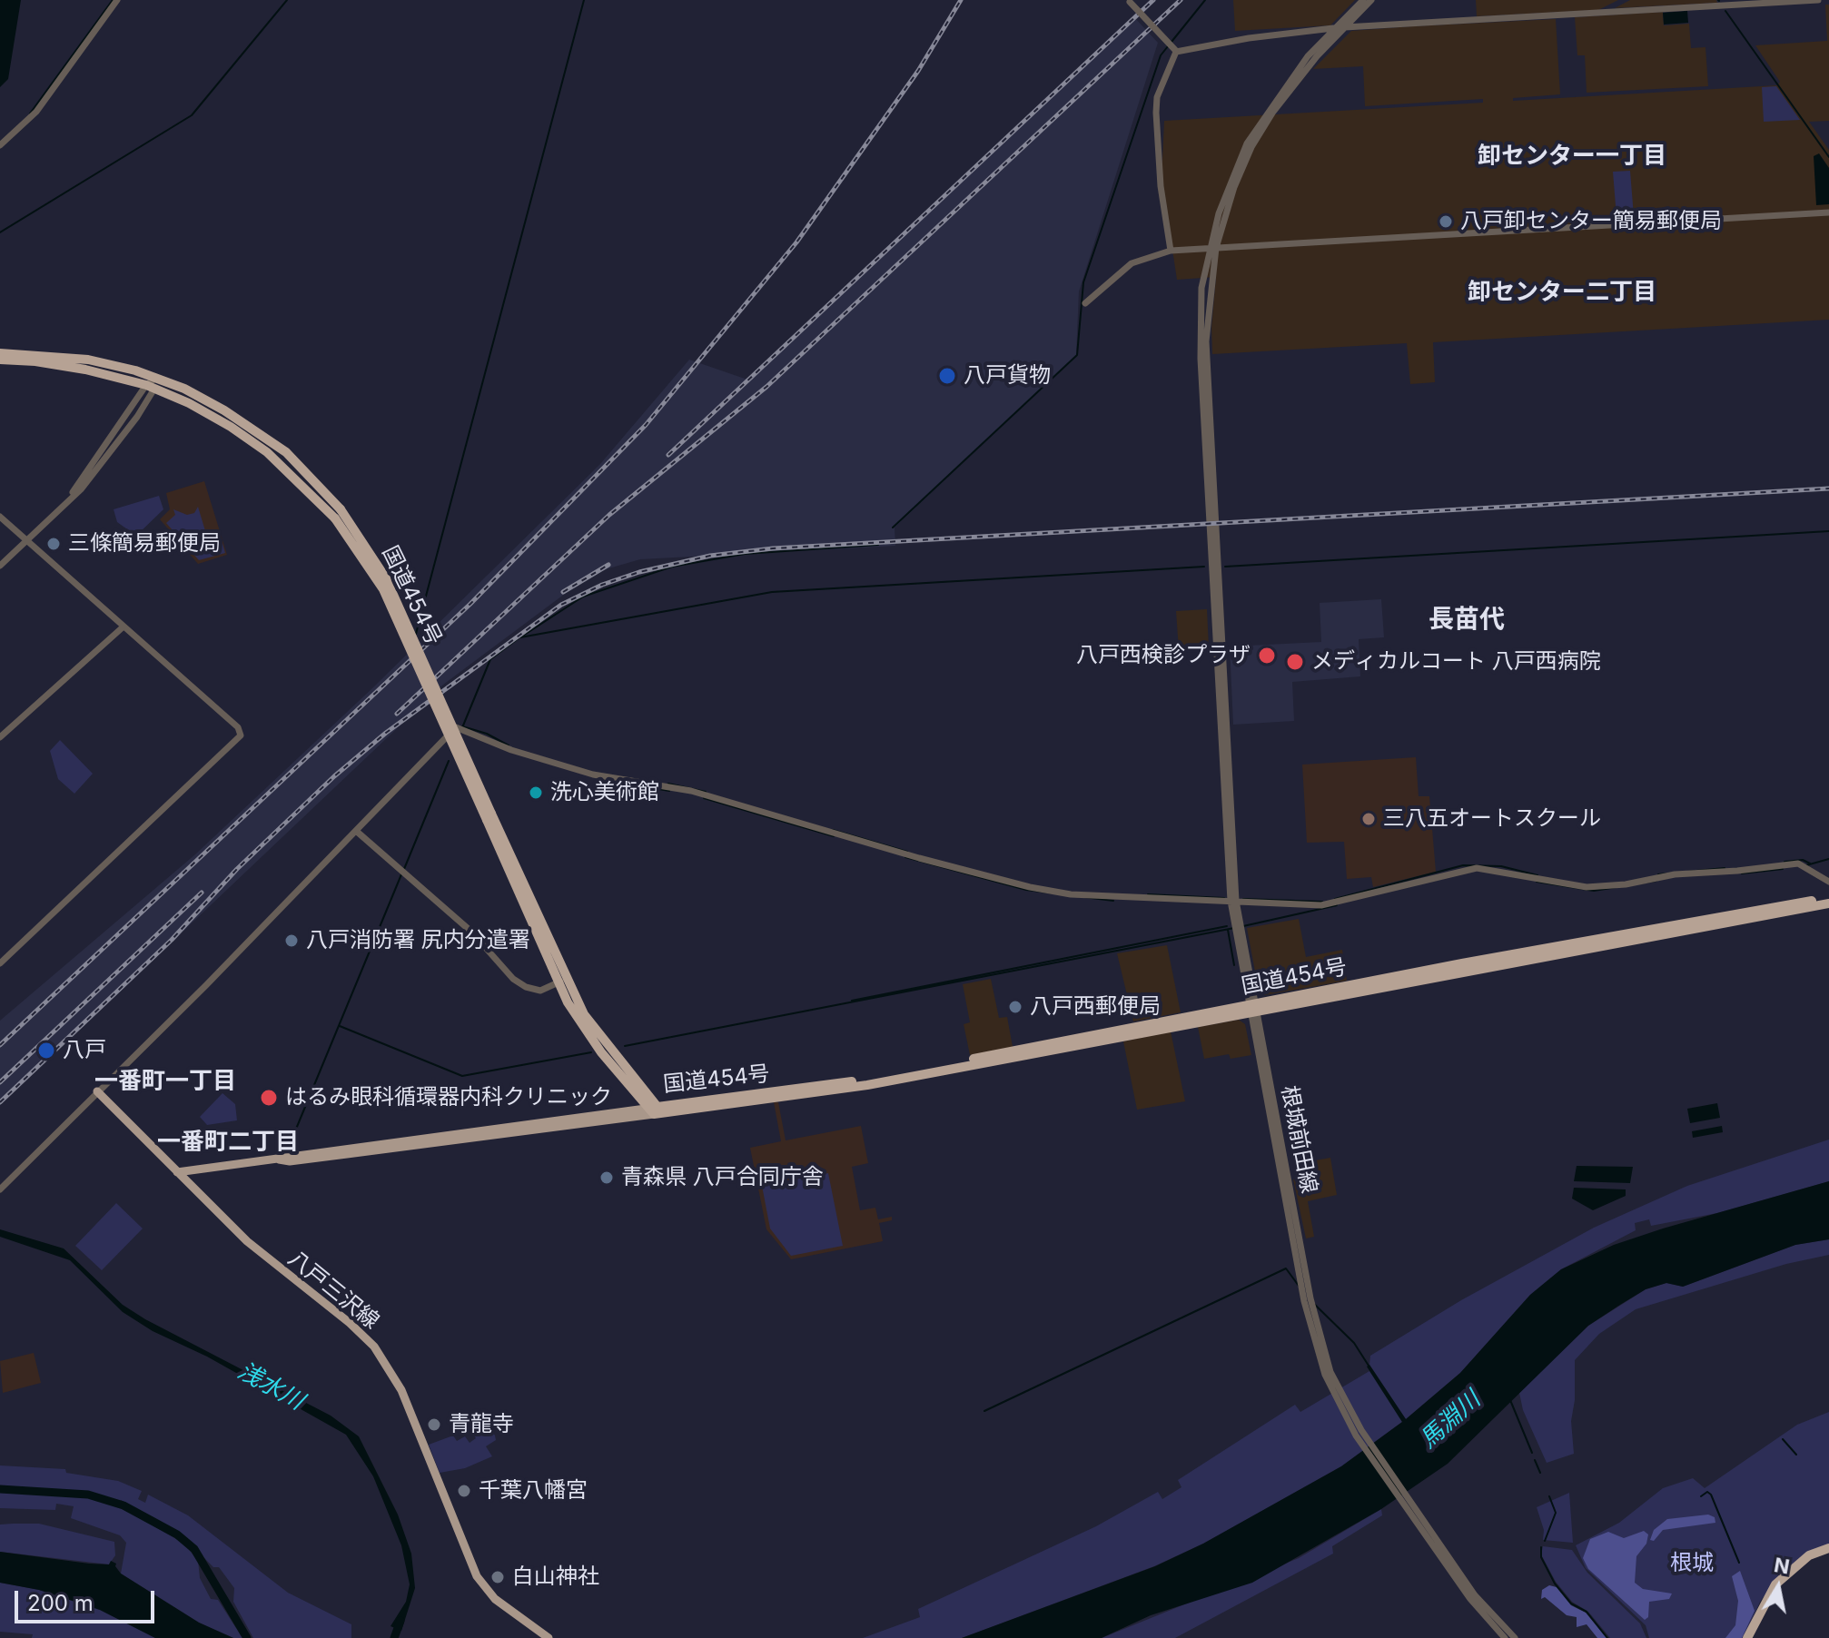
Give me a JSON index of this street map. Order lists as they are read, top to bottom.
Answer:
{
  "streets": {
    "highway": ["国道454号"],
    "main road": ["八戸三沢線"],
    "street": ["根城前田線"]
  },
  "crossings": [
    ["国道454号", "根城前田線"]
  ],
  "districts": [
    "卸センター一丁目",
    "卸センター二丁目",
    "長苗代",
    "一番町一丁目",
    "一番町二丁目"
  ],
  "water": ["浅水川", "馬淵川"],
  "parks": ["根城"],
  "places": [
    "八戸卸センター簡易郵便局",
    "八戸貨物",
    "三條簡易郵便局",
    "八戸西検診プラザ",
    "メディカルコート 八戸西病院",
    "洗心美術館",
    "三八五オートスクール",
    "八戸消防署 尻内分遣署",
    "八戸西郵便局",
    "八戸",
    "はるみ眼科循環器内科クリニック",
    "青森県 八戸合同庁舎",
    "青龍寺",
    "千葉八幡宮",
    "白山神社"
  ],
  "scale_bar": "200 m",
  "north": "top"
}
